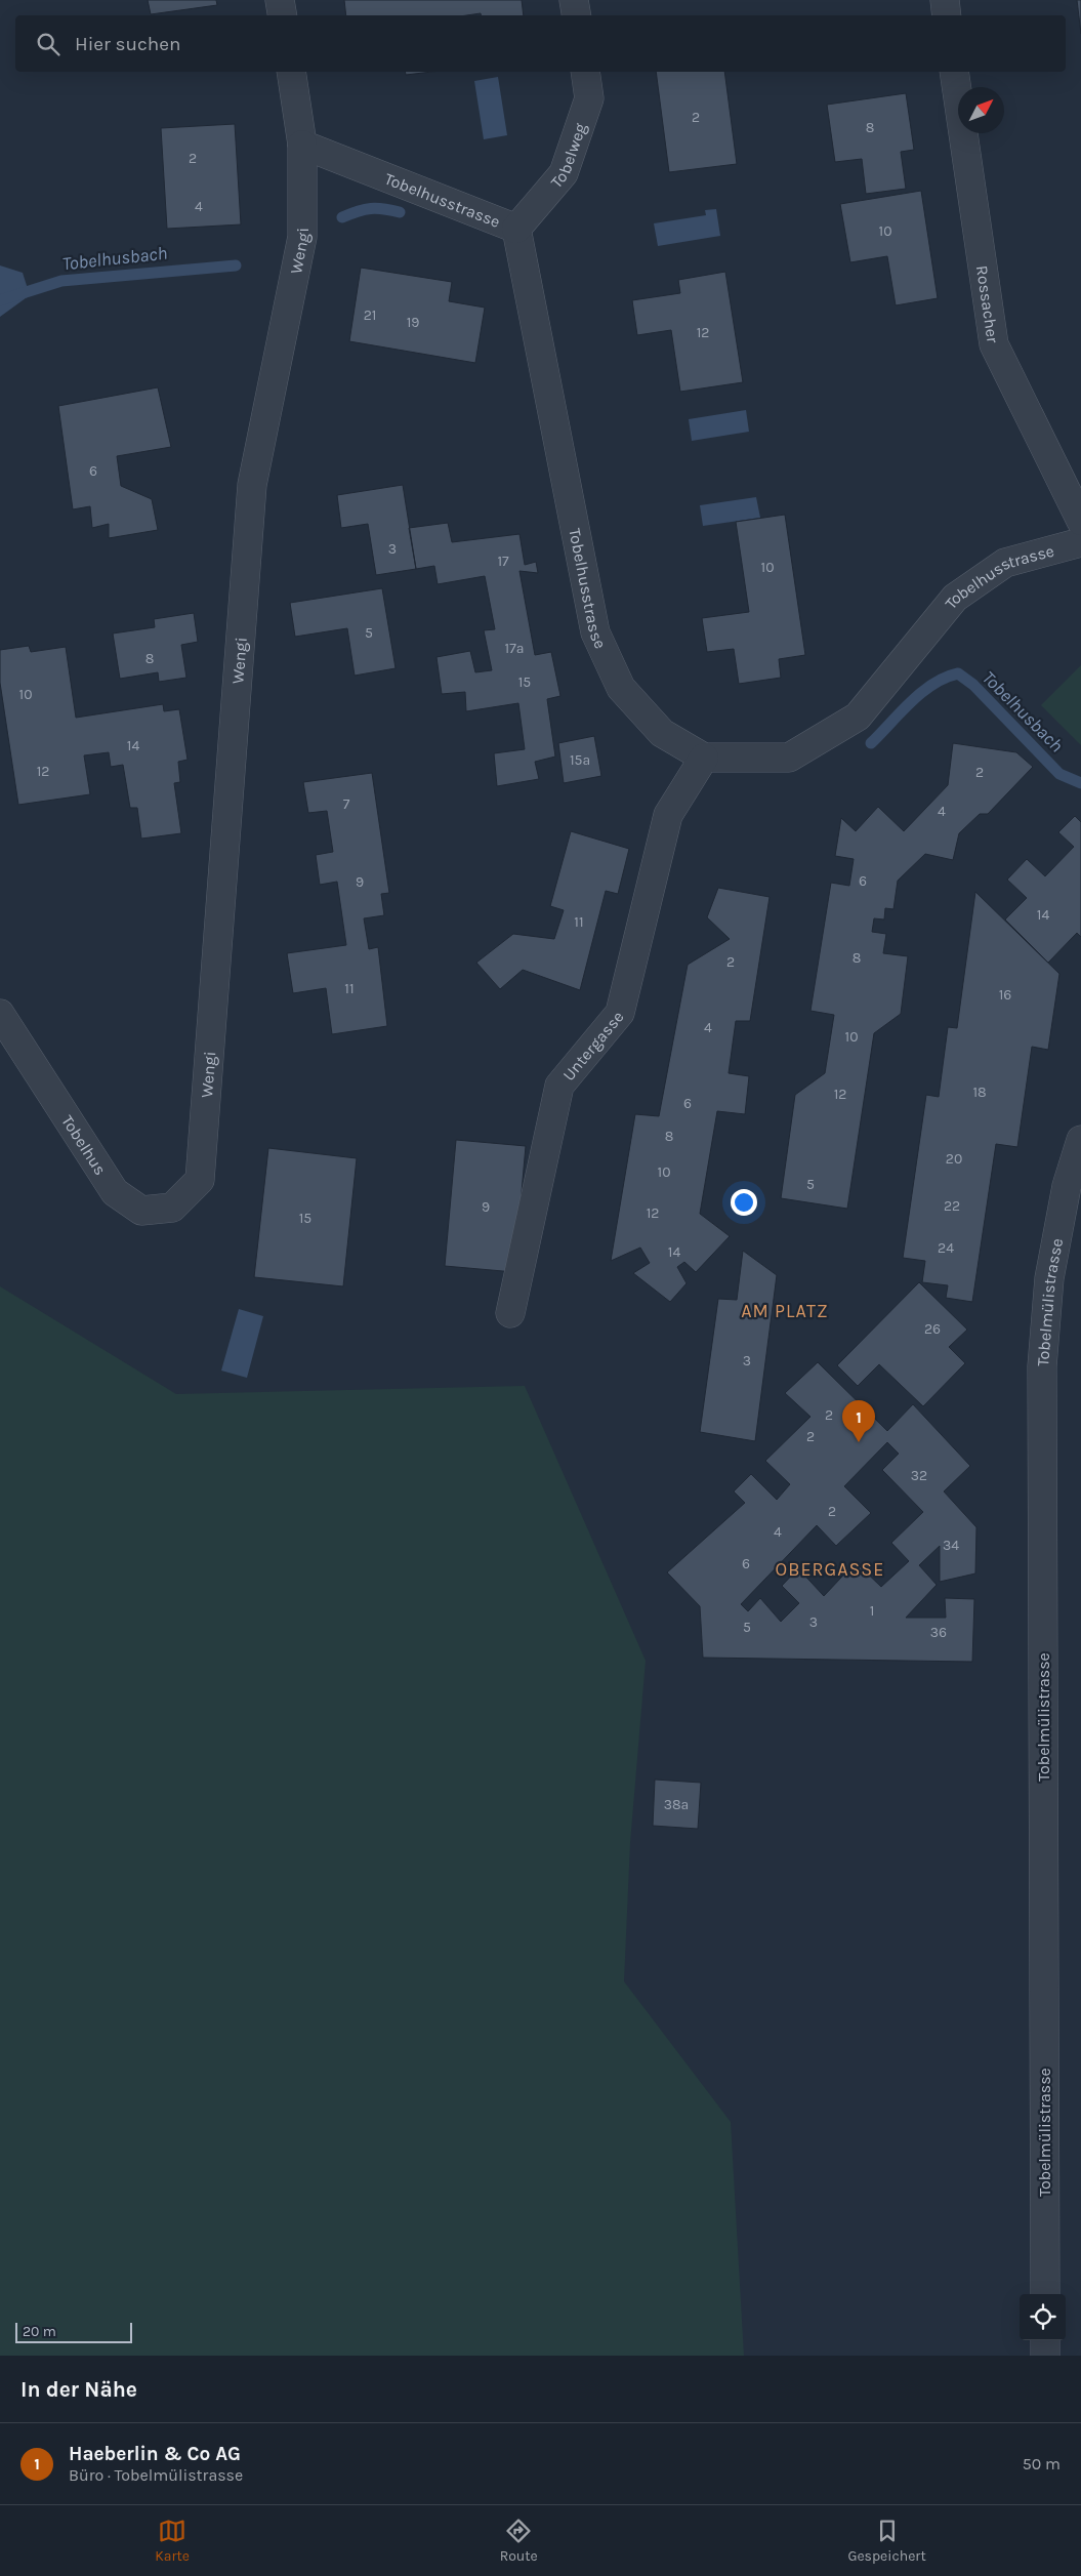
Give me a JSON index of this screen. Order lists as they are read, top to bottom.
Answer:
{
  "streets": {
    "street": [
      "Tobelweg",
      "Tobelhusstrasse",
      "Wengi",
      "Rossacher",
      "Untergasse",
      "Tobelhus",
      "Tobelmülistrasse"
    ]
  },
  "crossings": [
    ["Tobelweg", "Tobelhusstrasse"],
    ["Tobelhusstrasse", "Wengi"],
    ["Tobelhusstrasse", "Untergasse"],
    ["Wengi", "Tobelhus"]
  ],
  "districts": ["AM PLATZ", "OBERGASSE"],
  "water": ["Tobelhusbach"],
  "house_numbers": [
    "2",
    "8",
    "2",
    "4",
    "10",
    "21",
    "19",
    "12",
    "6",
    "3",
    "17",
    "10",
    "5",
    "17a",
    "8",
    "15",
    "10",
    "14",
    "15a",
    "12",
    "2",
    "7",
    "4",
    "6",
    "9",
    "14",
    "11",
    "8",
    "2",
    "11",
    "16",
    "4",
    "10",
    "18",
    "12",
    "6",
    "8",
    "20",
    "10",
    "5",
    "22",
    "9",
    "12",
    "15",
    "24",
    "14",
    "26",
    "3",
    "2",
    "2",
    "32",
    "2",
    "4",
    "34",
    "6",
    "1",
    "3",
    "5",
    "36",
    "38a"
  ],
  "scale_bar": "20 m",
  "north": "top right",
  "page": {
    "search": "Hier suchen",
    "pins": "1",
    "scale": "20 m",
    "heading": "In der Nähe",
    "list": [
      {
        "mark": "1",
        "name": "Haeberlin & Co AG",
        "note": "Büro · Tobelmülistrasse",
        "value": "50 m"
      }
    ],
    "nav": ["Karte", "Route", "Gespeichert"]
  }
}
